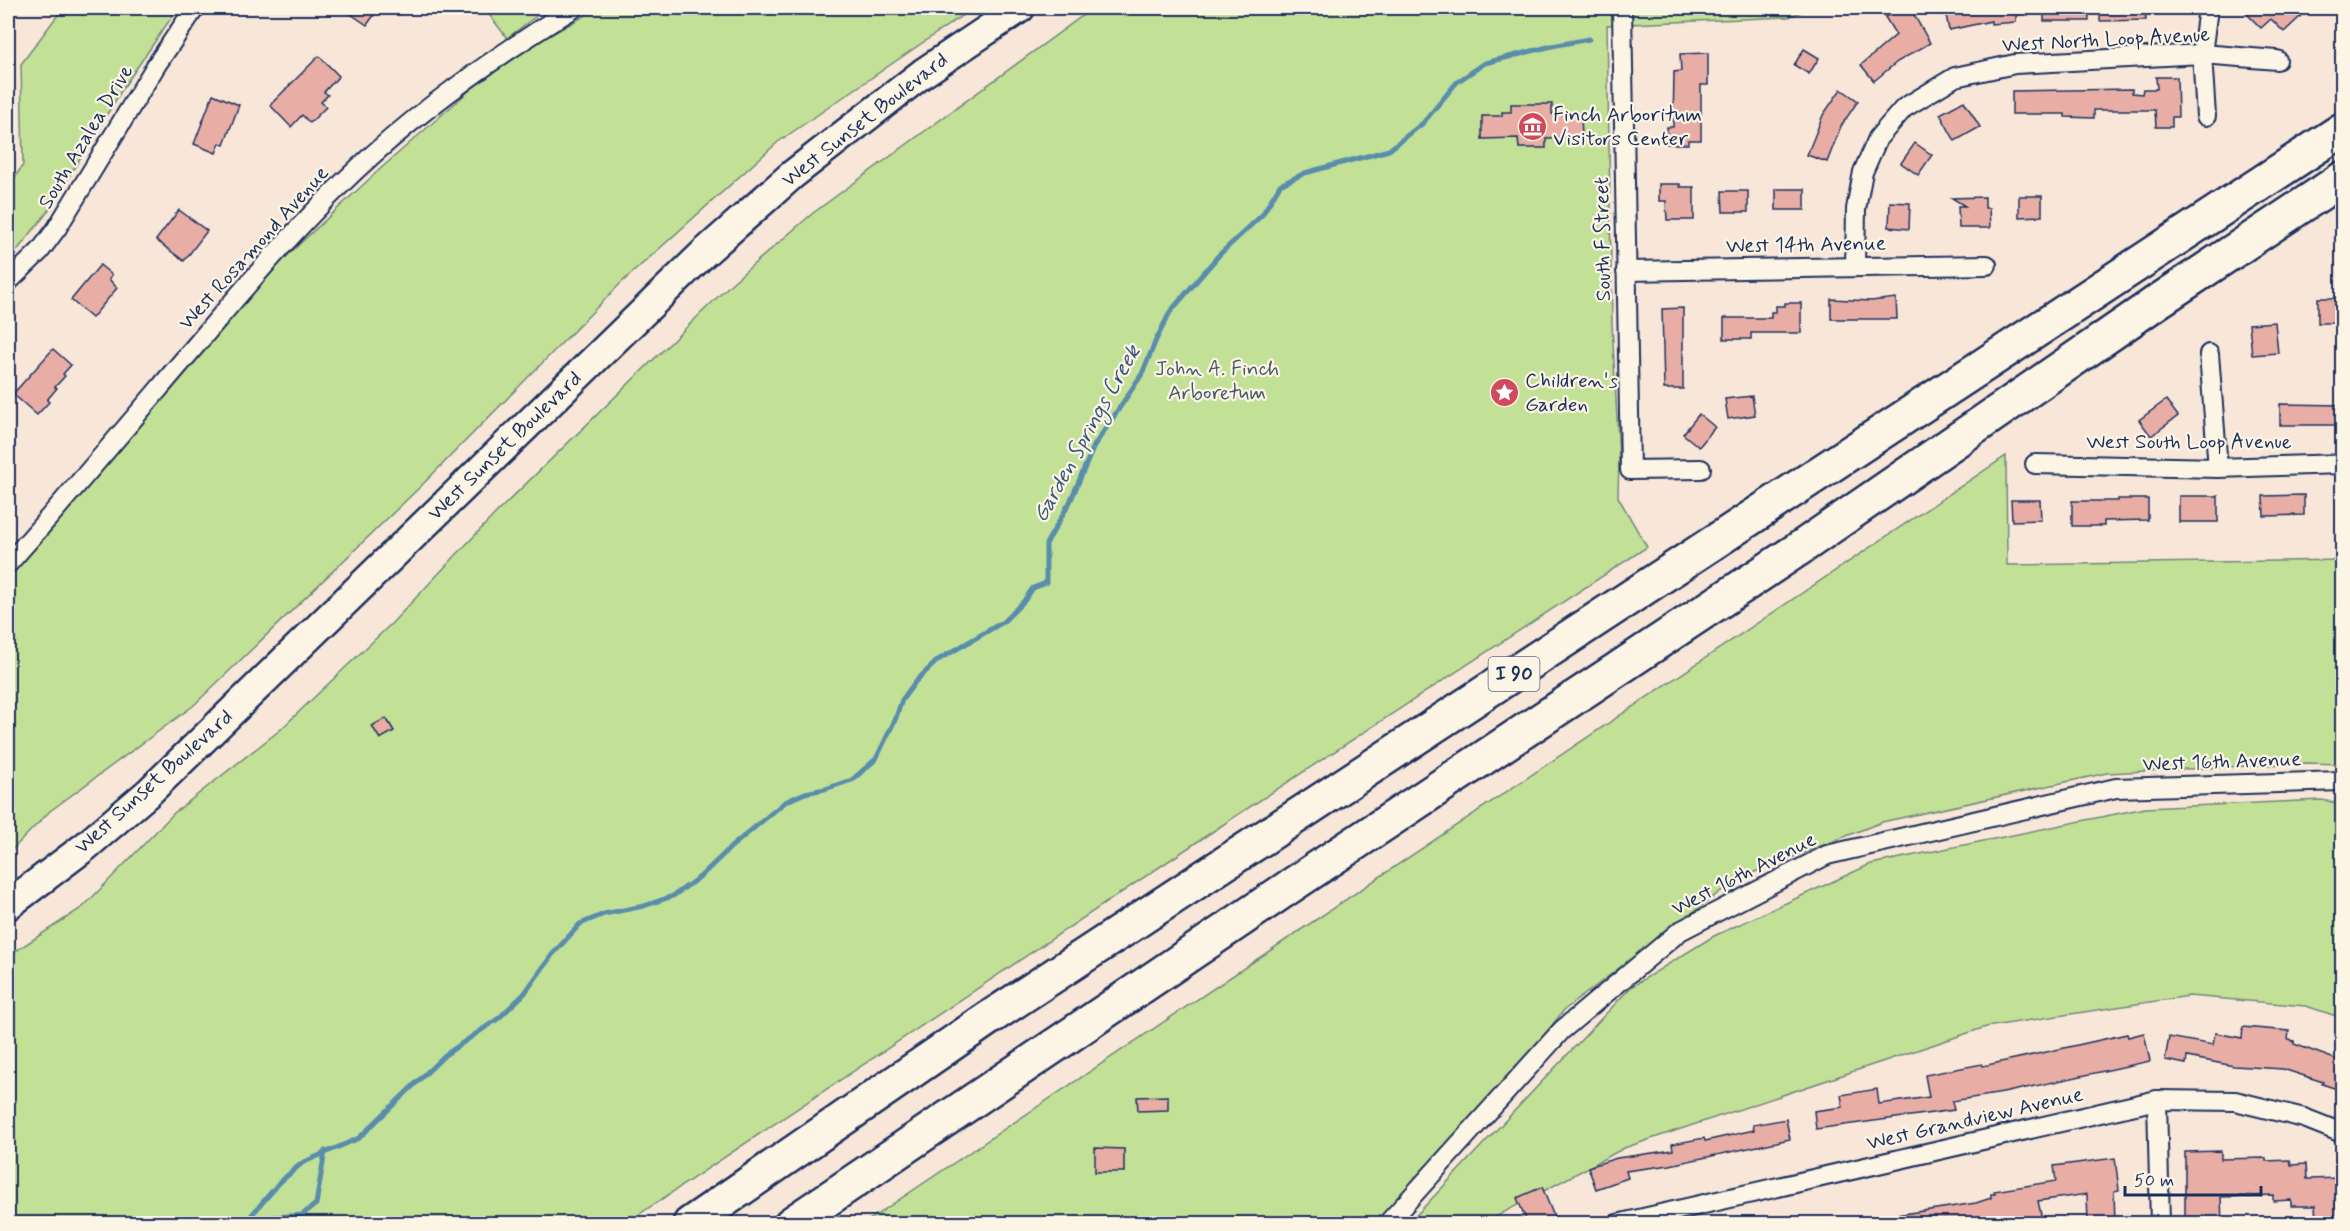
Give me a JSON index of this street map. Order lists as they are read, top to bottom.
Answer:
{
  "streets": {
    "highway": ["I 90"],
    "main road": ["West Sunset Boulevard"],
    "street": [
      "West North Loop Avenue",
      "South Azalea Drive",
      "South F Street",
      "West 14th Avenue",
      "West Rosamond Avenue",
      "West South Loop Avenue",
      "West 16th Avenue",
      "West Grandview Avenue"
    ]
  },
  "crossings": [
    ["West North Loop Avenue", "West 14th Avenue"],
    ["South F Street", "West 14th Avenue"]
  ],
  "water": ["Garden Springs Creek"],
  "parks": ["John A. Finch Arboretum"],
  "places": {
    "museum": ["Finch Arboritum Visitors Center"],
    "place": ["Children's Garden"]
  },
  "scale_bar": "50 m"
}
